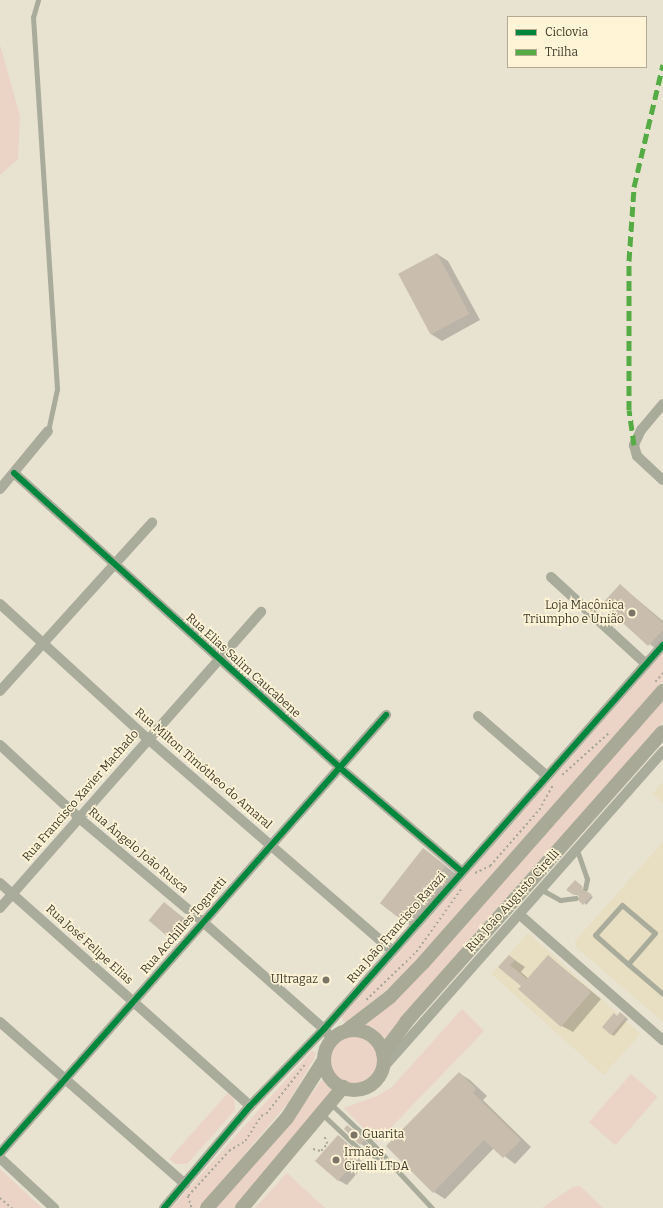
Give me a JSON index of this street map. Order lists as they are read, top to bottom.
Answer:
{
  "streets": {
    "street": [
      "Rua Elias Salim Caucabene",
      "Rua Milton Timótheo do Amaral",
      "Rua Francisco Xavier Machado",
      "Rua Ângelo João Rusca",
      "Rua João Augusto Cirelli",
      "Rua Acchilles Tognetti",
      "Rua João Francisco Ravazi",
      "Rua José Felipe Elias"
    ]
  },
  "crossings": [
    ["Rua Elias Salim Caucabene", "Rua Francisco Xavier Machado"],
    ["Rua Elias Salim Caucabene", "Rua Acchilles Tognetti"],
    ["Rua Elias Salim Caucabene", "Rua João Francisco Ravazi"],
    ["Rua Milton Timótheo do Amaral", "Rua Francisco Xavier Machado"],
    ["Rua Milton Timótheo do Amaral", "Rua Acchilles Tognetti"],
    ["Rua Milton Timótheo do Amaral", "Rua João Francisco Ravazi"],
    ["Rua Francisco Xavier Machado", "Rua Ângelo João Rusca"],
    ["Rua Francisco Xavier Machado", "Rua José Felipe Elias"],
    ["Rua Ângelo João Rusca", "Rua João Augusto Cirelli"],
    ["Rua Ângelo João Rusca", "Rua Acchilles Tognetti"],
    ["Rua Ângelo João Rusca", "Rua João Francisco Ravazi"],
    ["Rua João Augusto Cirelli", "Rua João Francisco Ravazi"],
    ["Rua Acchilles Tognetti", "Rua José Felipe Elias"],
    ["Rua João Francisco Ravazi", "Rua José Felipe Elias"]
  ],
  "places": [
    "Loja Maçônica Triumpho e União",
    "Ultragaz",
    "Guarita",
    "Irmãos Cirelli LTDA"
  ],
  "legend": ["Ciclovia", "Trilha"]
}
